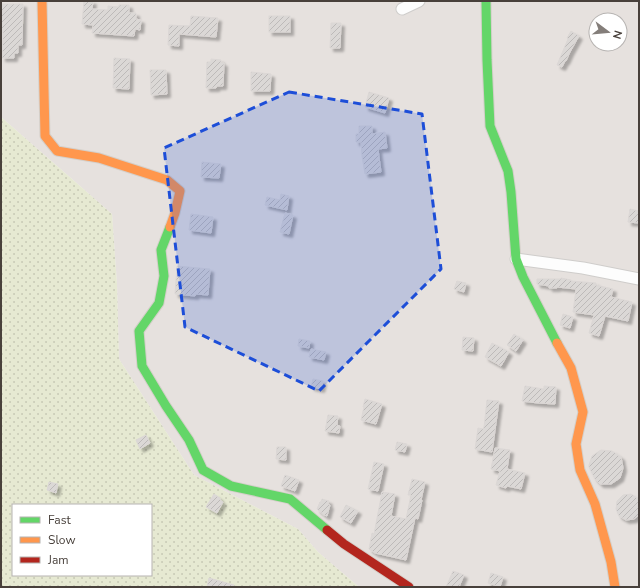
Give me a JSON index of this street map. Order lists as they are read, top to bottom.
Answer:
{
  "legend": ["Fast", "Slow", "Jam"],
  "north": "right"
}
